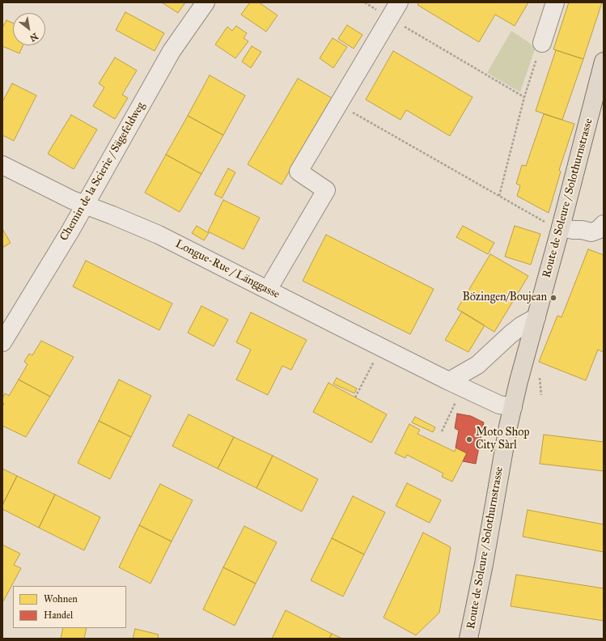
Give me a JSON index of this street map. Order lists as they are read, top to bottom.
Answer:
{
  "streets": {
    "main road": ["Route de Soleure / Solothurnstrasse"],
    "street": ["Chemin de la Scierie / Sägefeldweg", "Longue-Rue / Länggasse"]
  },
  "crossings": [
    ["Chemin de la Scierie / Sägefeldweg", "Longue-Rue / Länggasse"],
    ["Route de Soleure / Solothurnstrasse", "Longue-Rue / Länggasse"]
  ],
  "places": ["Bözingen/Boujean", "Moto Shop City Sàrl"],
  "legend": ["Wohnen", "Handel"],
  "north": "bottom right"
}
